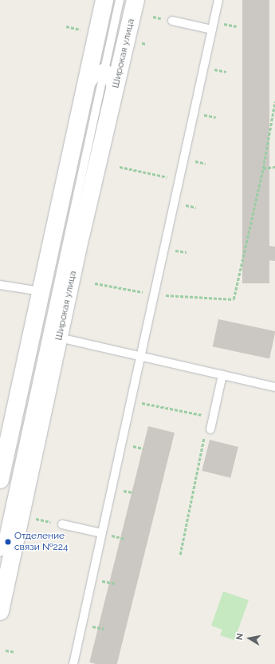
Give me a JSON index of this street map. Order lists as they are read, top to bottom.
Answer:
{
  "streets": {
    "main road": ["Широкая улица"]
  },
  "places": ["Отделение связи №224"],
  "north": "left"
}
